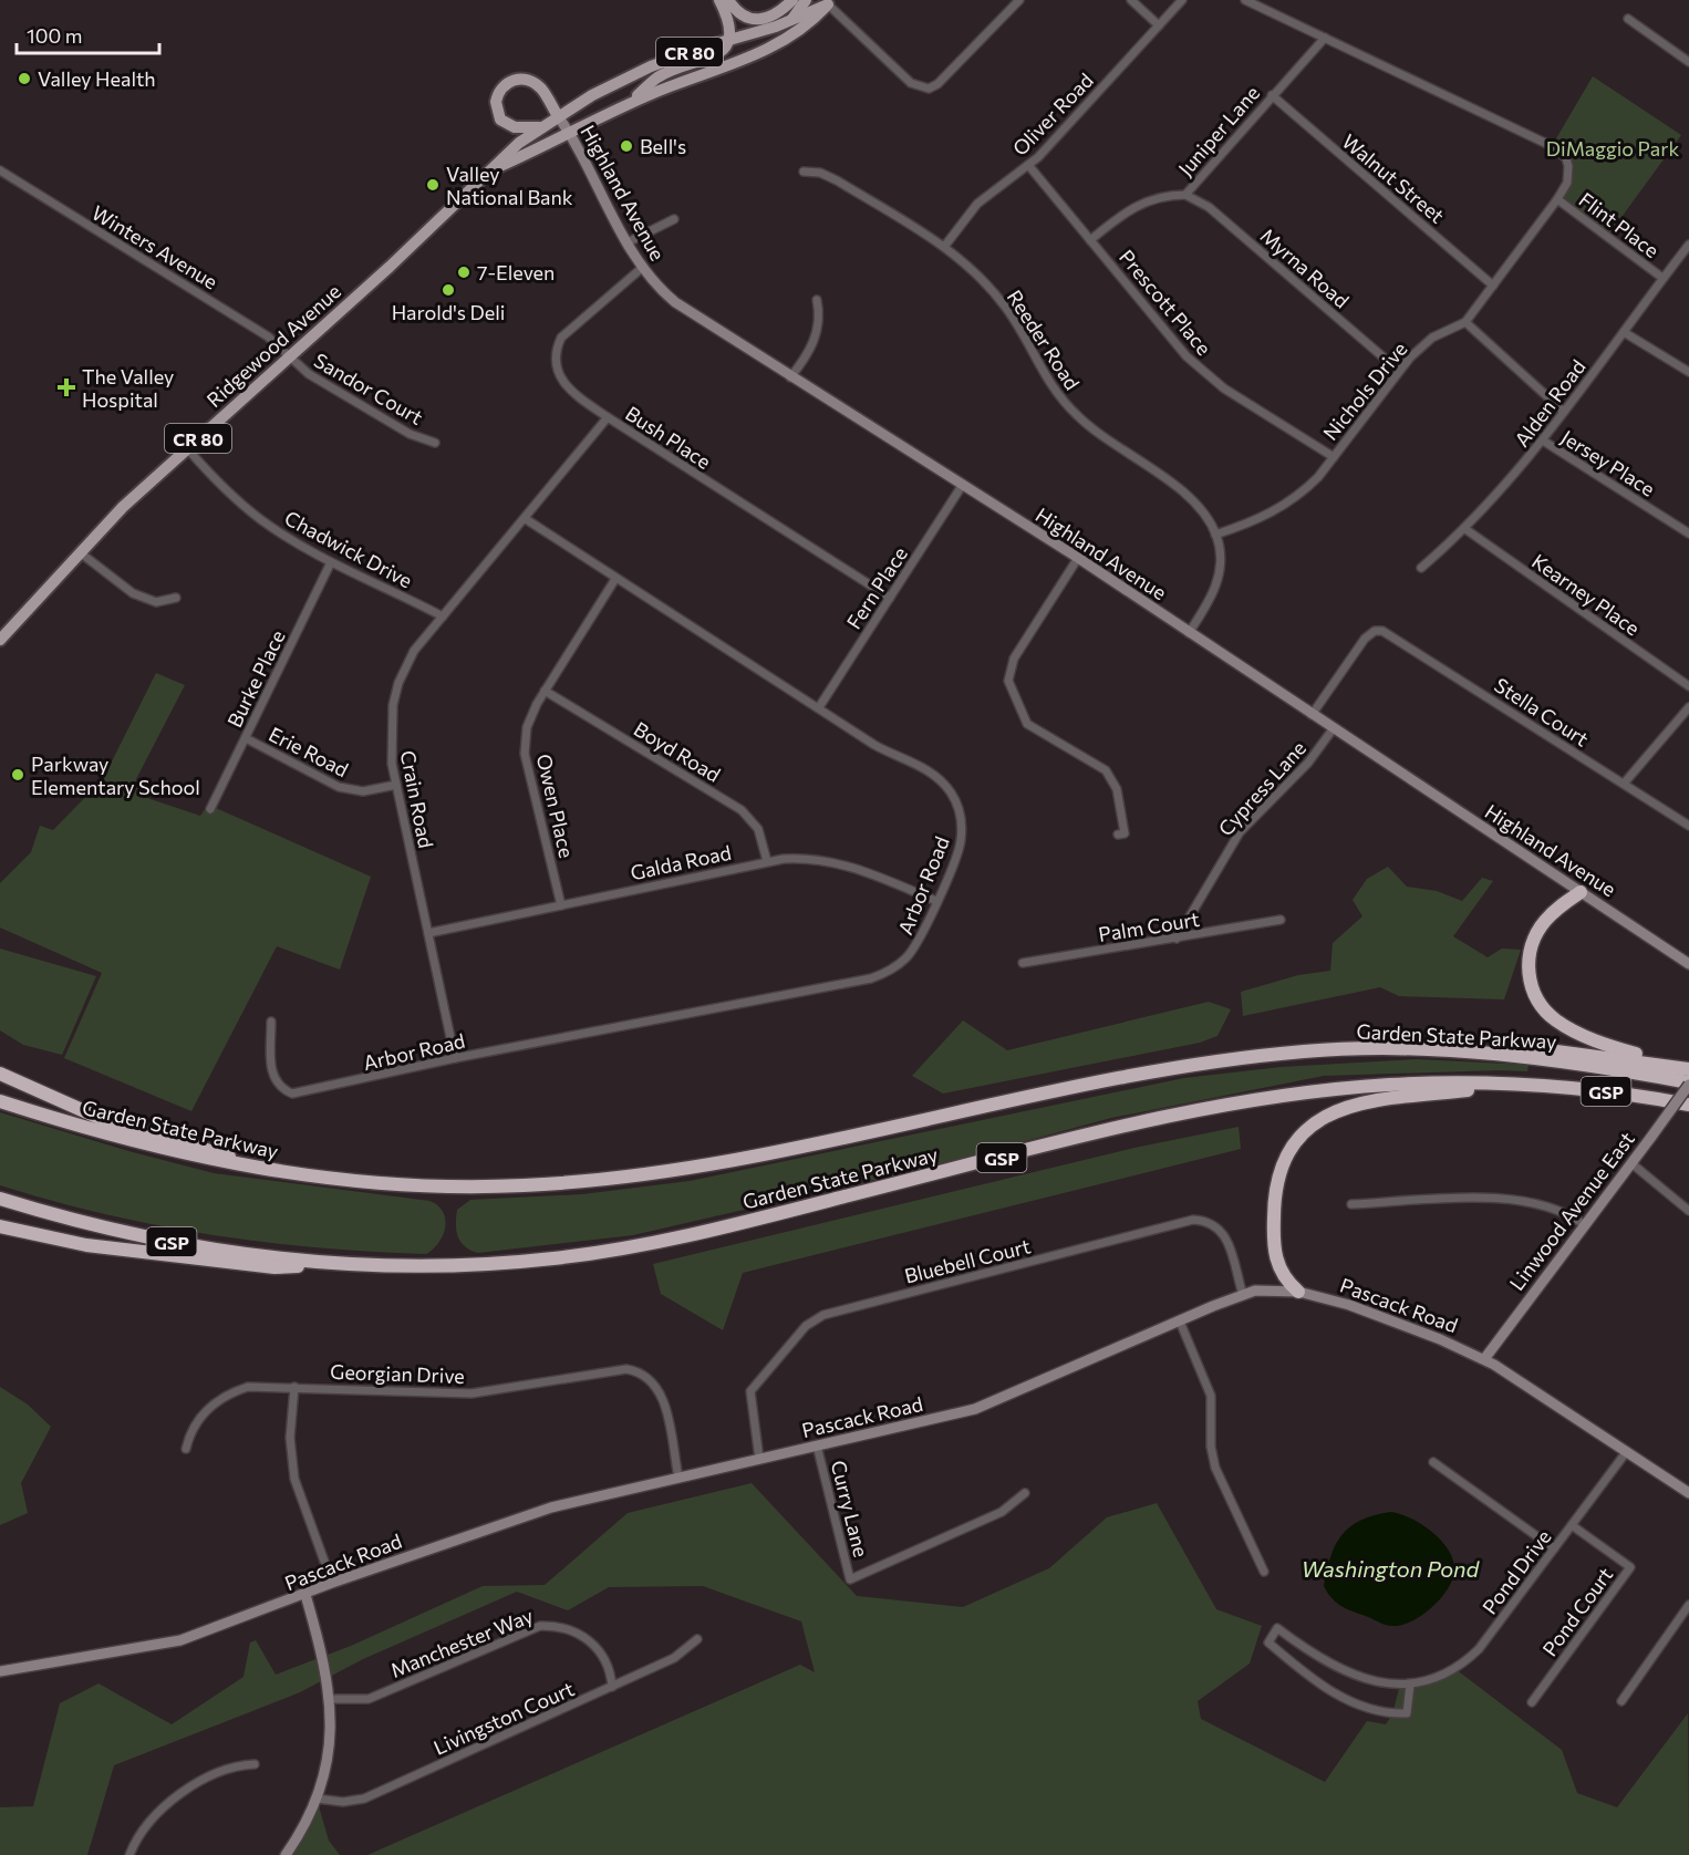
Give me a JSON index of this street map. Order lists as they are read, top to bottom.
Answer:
{
  "streets": {
    "highway": ["Garden State Parkway", "GSP"],
    "main road": ["CR 80", "Ridgewood Avenue"],
    "street": [
      "Oliver Road",
      "Juniper Lane",
      "Walnut Street",
      "Highland Avenue",
      "Flint Place",
      "Winters Avenue",
      "Myrna Road",
      "Prescott Place",
      "Reeder Road",
      "Sandor Court",
      "Nichols Drive",
      "Alden Road",
      "Bush Place",
      "Jersey Place",
      "Chadwick Drive",
      "Fern Place",
      "Kearney Place",
      "Burke Place",
      "Stella Court",
      "Erie Road",
      "Boyd Road",
      "Cypress Lane",
      "Crain Road",
      "Owen Place",
      "Galda Road",
      "Arbor Road",
      "Palm Court",
      "Linwood Avenue East",
      "Bluebell Court",
      "Pascack Road",
      "Georgian Drive",
      "Curry Lane",
      "Pond Drive",
      "Pond Court",
      "Manchester Way",
      "Livingston Court"
    ]
  },
  "crossings": [
    ["Oliver Road", "Prescott Place"],
    ["Oliver Road", "Reeder Road"],
    ["Juniper Lane", "Walnut Street"],
    ["Juniper Lane", "Myrna Road"],
    ["Juniper Lane", "Prescott Place"],
    ["Juniper Lane", "Nichols Drive"],
    ["Walnut Street", "Nichols Drive"],
    ["Highland Avenue", "Reeder Road"],
    ["Highland Avenue", "Ridgewood Avenue"],
    ["Highland Avenue", "Bush Place"],
    ["Highland Avenue", "Fern Place"],
    ["Highland Avenue", "Stella Court"],
    ["Highland Avenue", "Cypress Lane"],
    ["Flint Place", "Nichols Drive"],
    ["Flint Place", "Alden Road"],
    ["Winters Avenue", "Ridgewood Avenue"],
    ["Winters Avenue", "Sandor Court"],
    ["Myrna Road", "Nichols Drive"],
    ["Prescott Place", "Nichols Drive"],
    ["Reeder Road", "Nichols Drive"],
    ["Ridgewood Avenue", "Sandor Court"],
    ["Ridgewood Avenue", "Chadwick Drive"],
    ["Alden Road", "Jersey Place"],
    ["Alden Road", "Kearney Place"],
    ["Bush Place", "Fern Place"],
    ["Bush Place", "Crain Road"],
    ["Chadwick Drive", "Burke Place"],
    ["Chadwick Drive", "Crain Road"],
    ["Fern Place", "Arbor Road"],
    ["Burke Place", "Erie Road"],
    ["Erie Road", "Crain Road"],
    ["Boyd Road", "Owen Place"],
    ["Boyd Road", "Galda Road"],
    ["Cypress Lane", "Palm Court"],
    ["Crain Road", "Galda Road"],
    ["Crain Road", "Arbor Road"],
    ["Owen Place", "Galda Road"],
    ["Owen Place", "Arbor Road"],
    ["Galda Road", "Arbor Road"],
    ["Garden State Parkway", "Linwood Avenue East"],
    ["Linwood Avenue East", "Pascack Road"],
    ["Bluebell Court", "Pascack Road"],
    ["Pascack Road", "Georgian Drive"],
    ["Pascack Road", "Curry Lane"],
    ["Pascack Road", "Pond Drive"],
    ["Pond Drive", "Pond Court"],
    ["Manchester Way", "Livingston Court"]
  ],
  "water": ["Washington Pond"],
  "parks": ["DiMaggio Park"],
  "places": {
    "other": [
      "Valley Health",
      "Bell's",
      "Valley National Bank",
      "7-Eleven",
      "Harold's Deli",
      "Parkway Elementary School"
    ],
    "health": ["The Valley Hospital"]
  },
  "scale_bar": "100 m"
}
